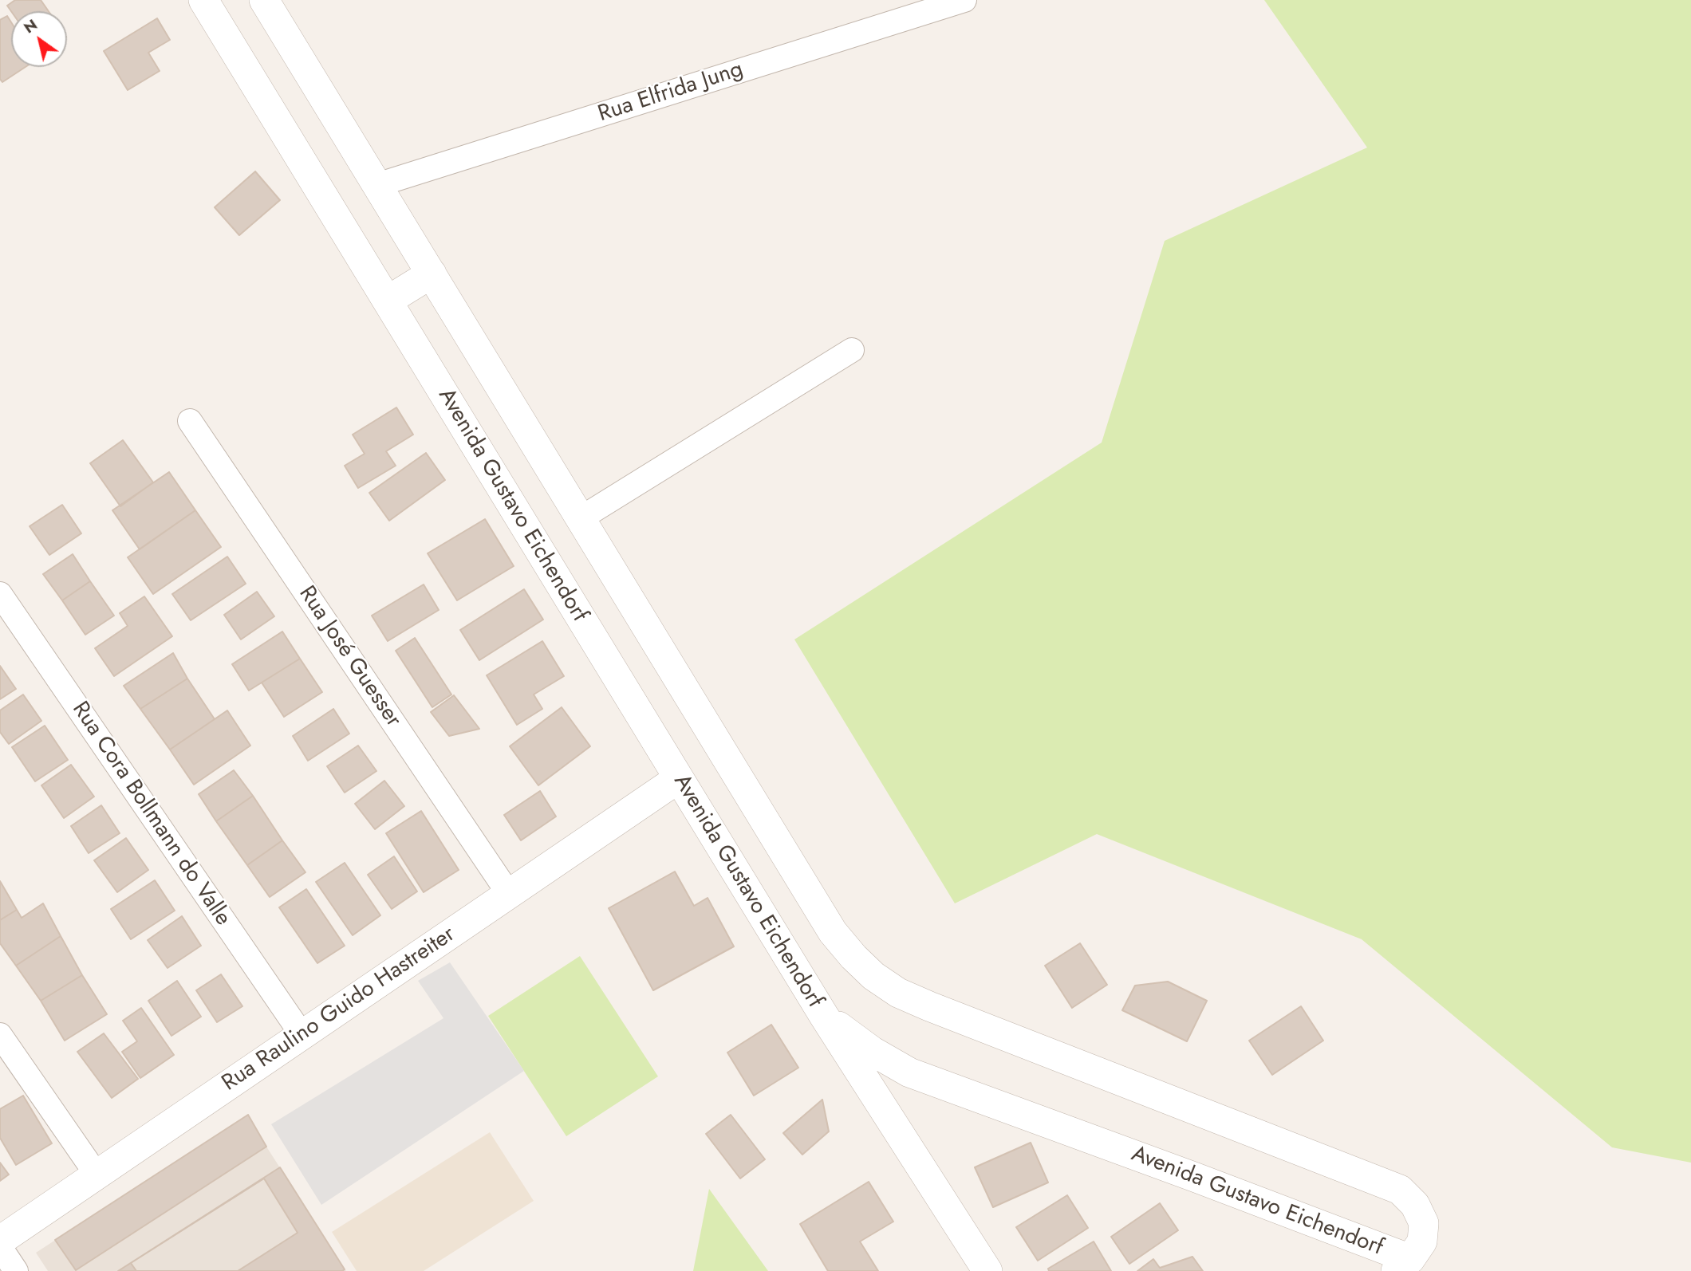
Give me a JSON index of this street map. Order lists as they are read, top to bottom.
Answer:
{
  "streets": {
    "street": [
      "Rua Elfrida Jung",
      "Avenida Gustavo Eichendorf",
      "Rua José Guesser",
      "Rua Cora Bollmann do Valle",
      "Rua Raulino Guido Hastreiter"
    ]
  },
  "crossings": [
    ["Rua Elfrida Jung", "Avenida Gustavo Eichendorf"],
    ["Avenida Gustavo Eichendorf", "Rua Raulino Guido Hastreiter"],
    ["Rua José Guesser", "Rua Raulino Guido Hastreiter"],
    ["Rua Cora Bollmann do Valle", "Rua Raulino Guido Hastreiter"]
  ],
  "north": "top left"
}
